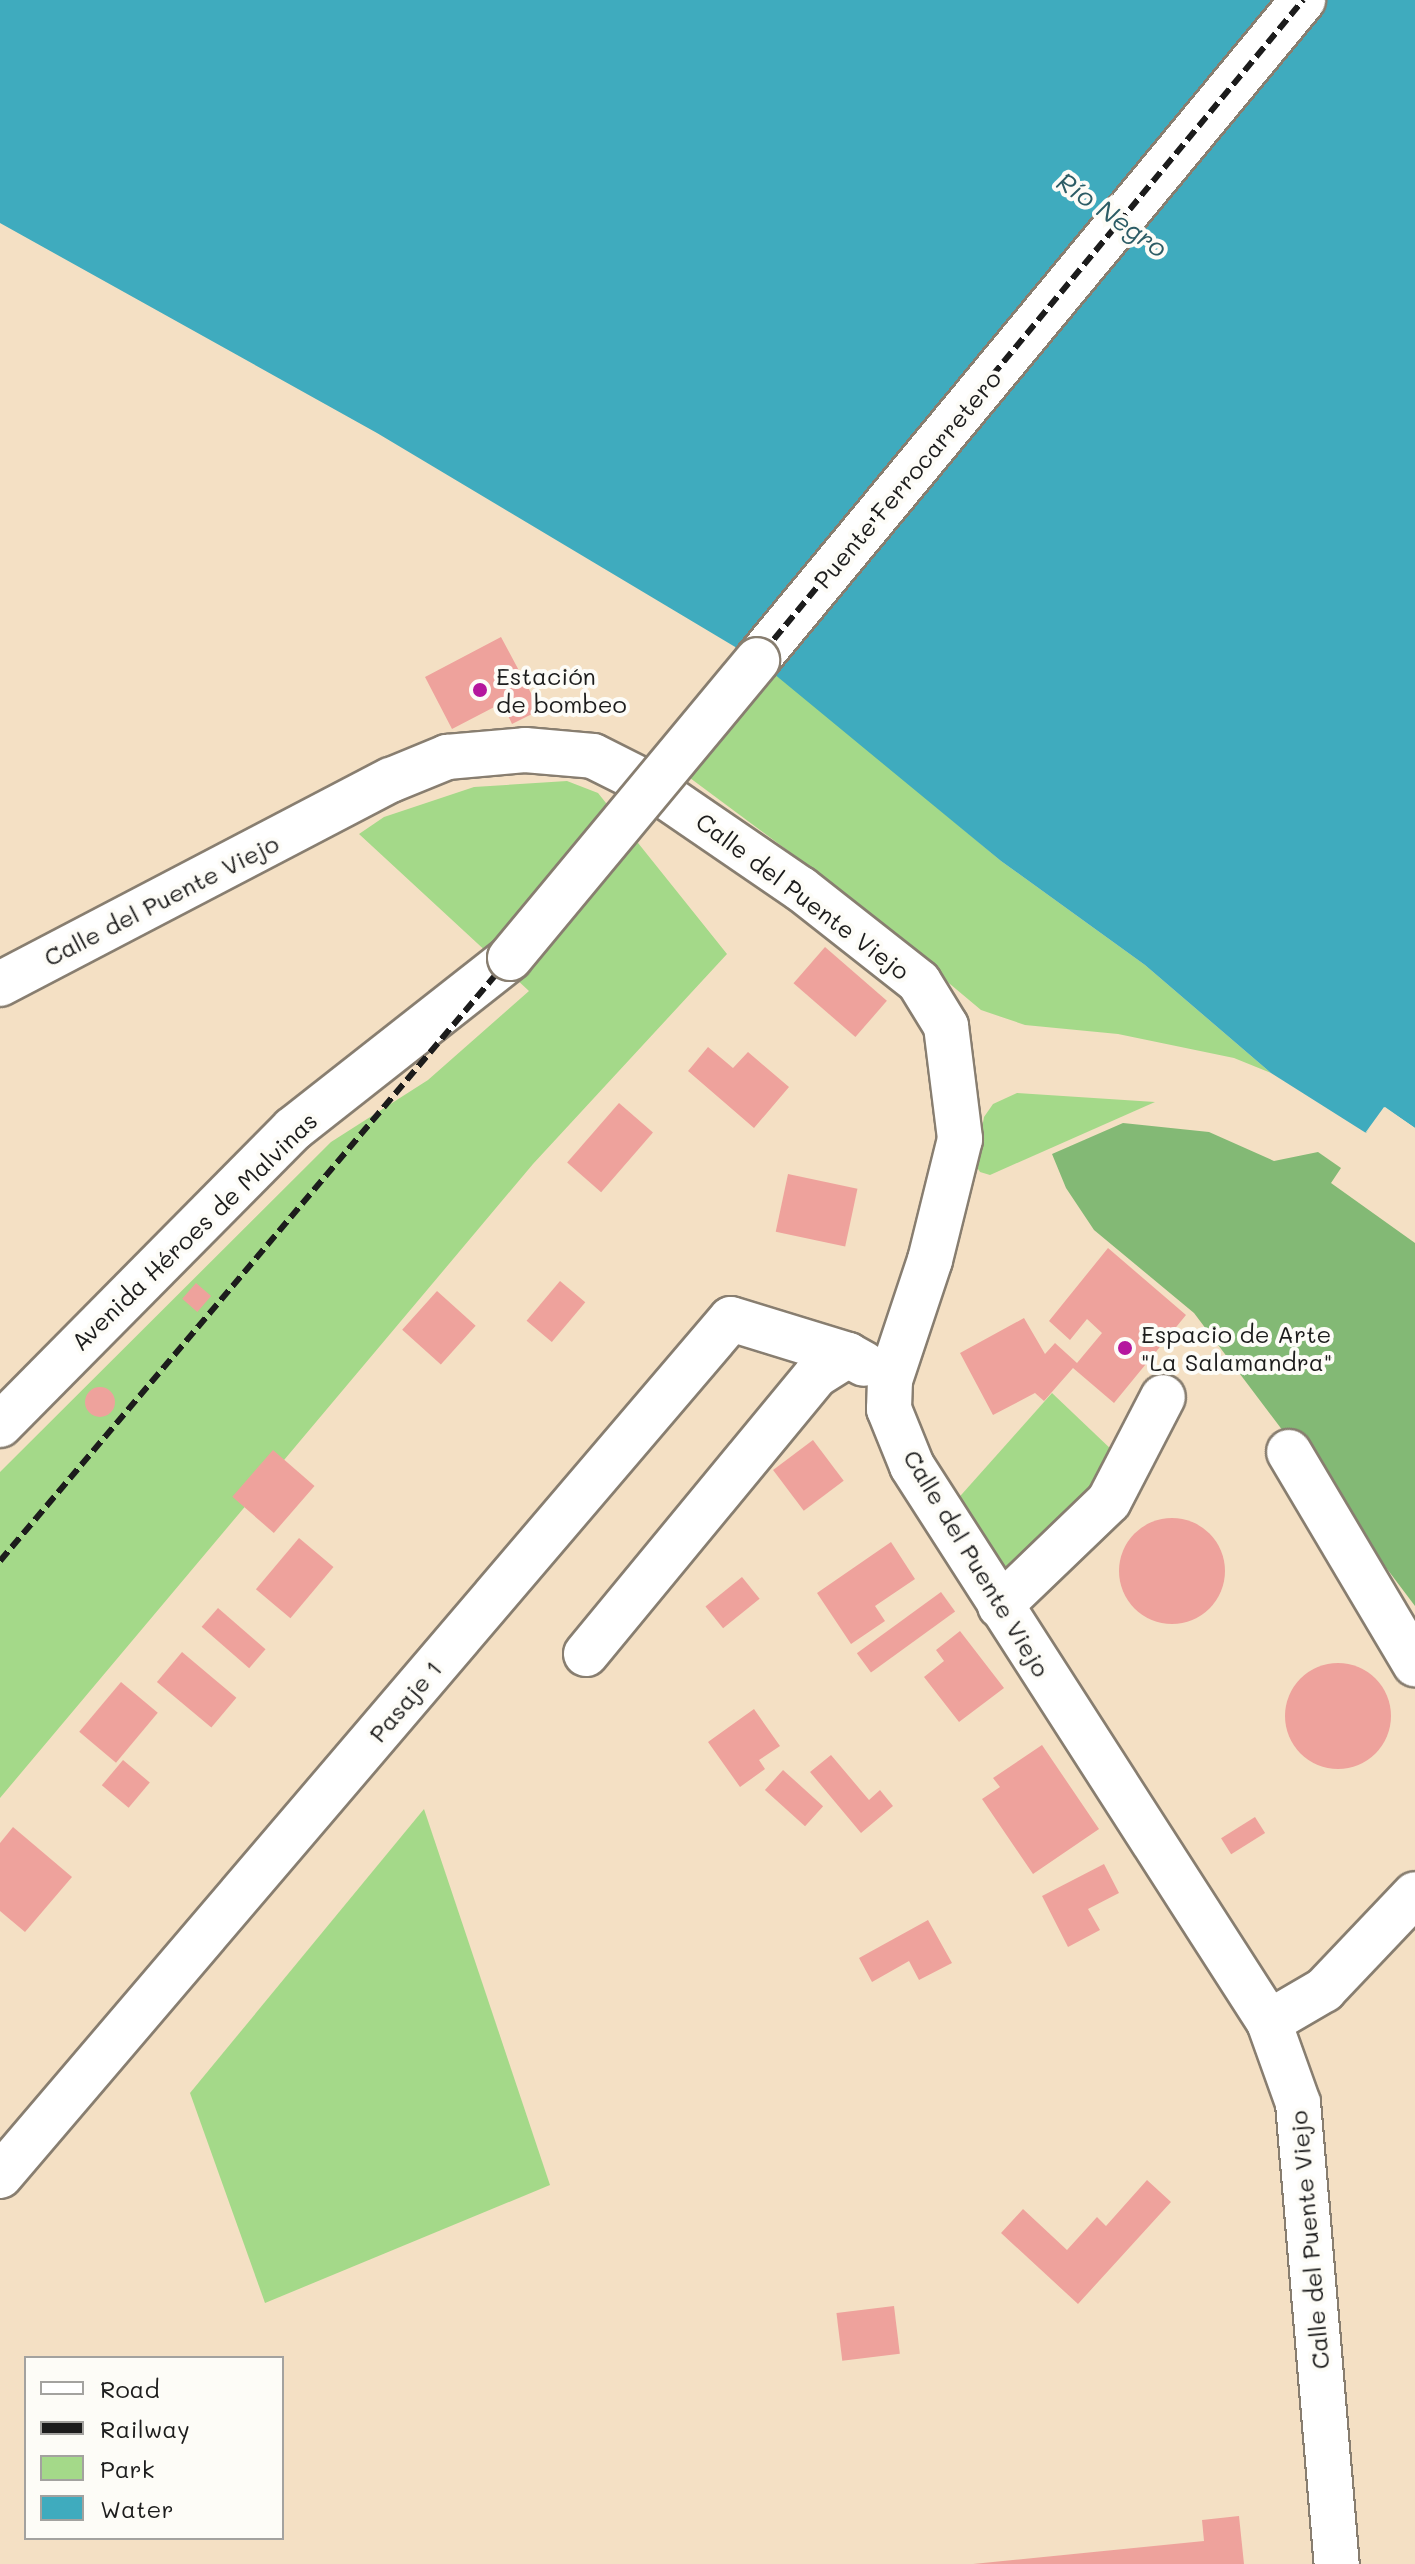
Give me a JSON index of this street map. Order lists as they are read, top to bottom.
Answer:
{
  "streets": {
    "street": [
      "Puente Ferrocarretero",
      "Calle del Puente Viejo",
      "Avenida Héroes de Malvinas",
      "Pasaje 1"
    ]
  },
  "crossings": [
    ["Puente Ferrocarretero", "Avenida Héroes de Malvinas"]
  ],
  "water": ["Río Negro"],
  "places": ["Estación de bombeo", "Espacio de Arte \"La Salamandra\""],
  "legend": [
    "Road",
    "Railway",
    "Park",
    "Water"
  ]
}
